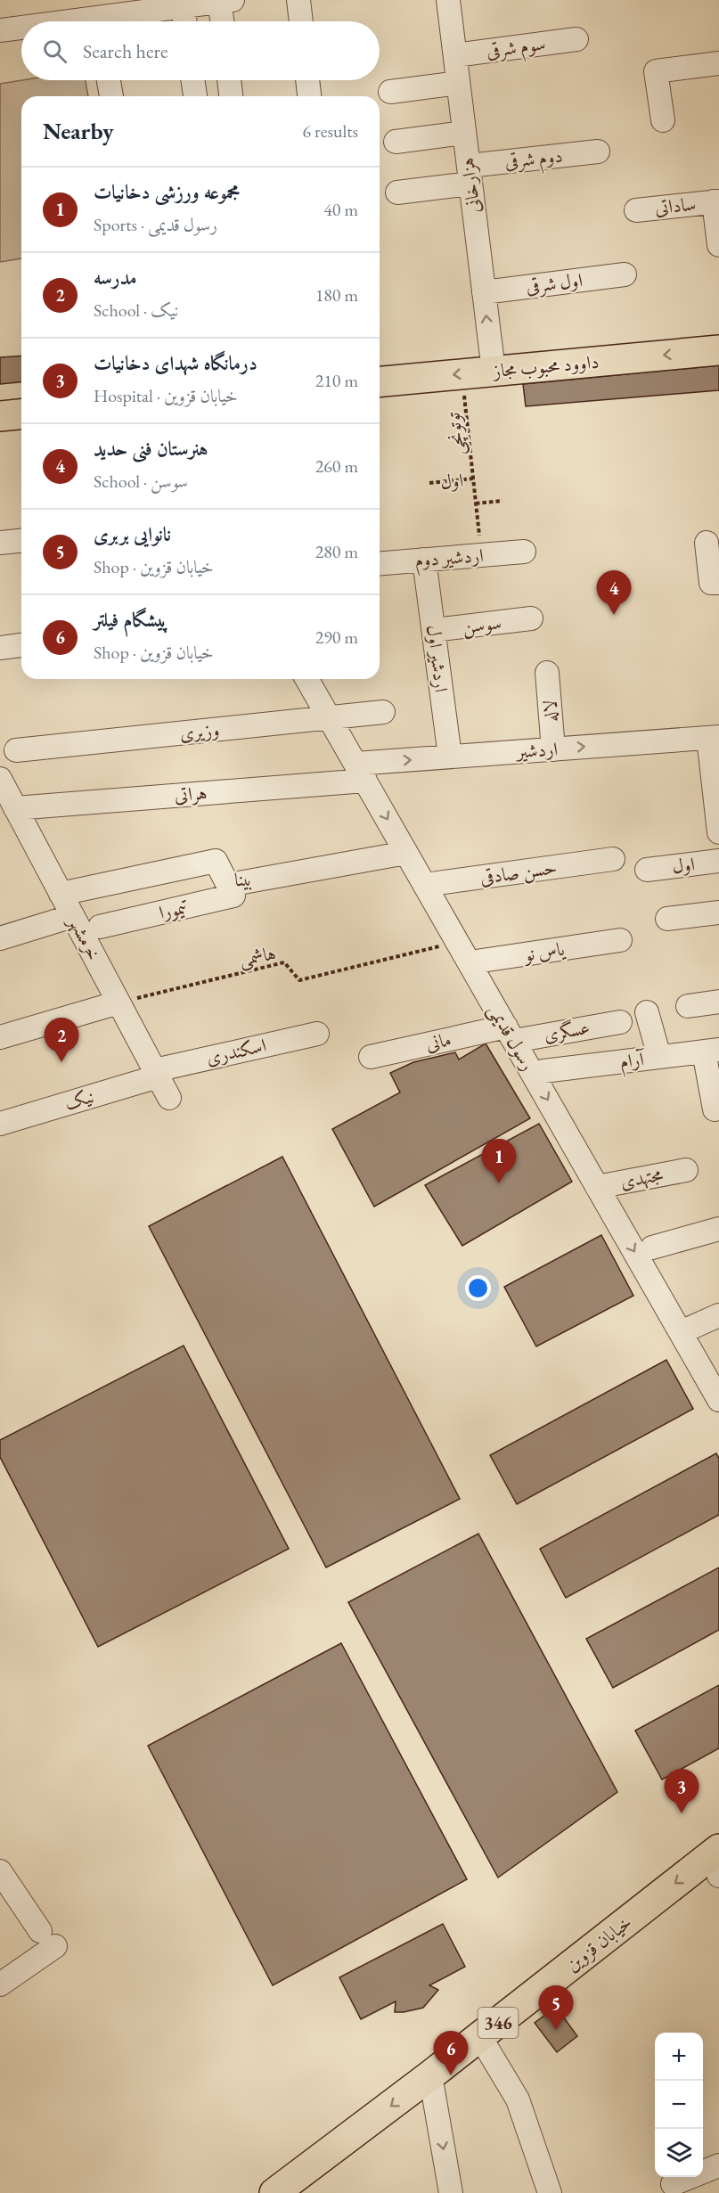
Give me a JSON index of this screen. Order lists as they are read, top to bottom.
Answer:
{
  "streets": {
    "main road": ["داوود محبوب مجاز", "خیابان قزوین", "346"],
    "street": [
      "سوم شرقی",
      "دوم شرقی",
      "هزارخانی",
      "ساداتی",
      "اول شرقی",
      "اول",
      "اردشیر دوم",
      "سوسن",
      "اردشیر اول",
      "لاله",
      "وزیری",
      "اردشیر",
      "هراتی",
      "حسن صادقی",
      "بینا",
      "تیمورا",
      "خرمشهر",
      "یاس نو",
      "عسگری",
      "رسول قدیمی",
      "مانی",
      "اسکندری",
      "آرام",
      "نیک",
      "مجتهدی"
    ],
    "path": ["توتونچی", "هاشمی"]
  },
  "crossings": [
    ["سوم شرقی", "هزارخانی"],
    ["دوم شرقی", "هزارخانی"],
    ["هزارخانی", "اول شرقی"],
    ["هزارخانی", "داوود محبوب مجاز"],
    ["داوود محبوب مجاز", "توتونچی"],
    ["توتونچی", "اول"],
    ["توتونچی", "اردشیر دوم"],
    ["اردشیر دوم", "اردشیر اول"],
    ["سوسن", "اردشیر اول"],
    ["اردشیر اول", "اردشیر"],
    ["لاله", "اردشیر"],
    ["وزیری", "رسول قدیمی"],
    ["اردشیر", "هراتی"],
    ["اردشیر", "رسول قدیمی"],
    ["هراتی", "خرمشهر"],
    ["هراتی", "رسول قدیمی"],
    ["حسن صادقی", "رسول قدیمی"],
    ["بینا", "تیمورا"],
    ["بینا", "خرمشهر"],
    ["بینا", "رسول قدیمی"],
    ["خرمشهر", "هاشمی"],
    ["خرمشهر", "اسکندری"],
    ["خرمشهر", "نیک"],
    ["یاس نو", "رسول قدیمی"],
    ["هاشمی", "رسول قدیمی"],
    ["عسگری", "رسول قدیمی"],
    ["عسگری", "مانی"],
    ["رسول قدیمی", "مانی"],
    ["رسول قدیمی", "مجتهدی"],
    ["اسکندری", "نیک"]
  ],
  "one_way": [
    "داوود محبوب مجاز",
    "اردشیر",
    "رسول قدیمی",
    "خیابان قزوین"
  ],
  "page": {
    "search": "Search here",
    "heading": ["Nearby", "6 results"],
    "list": [
      {
        "mark": "1",
        "name": "مجموعه ورزشی دخانیات",
        "note": "Sports · رسول قدیمی",
        "value": "40 m"
      },
      {
        "mark": "2",
        "name": "مدرسه",
        "note": "School · نیک",
        "value": "180 m"
      },
      {
        "mark": "3",
        "name": "درمانگاه شهدای دخانیات",
        "note": "Hospital · خیابان قزوین",
        "value": "210 m"
      },
      {
        "mark": "4",
        "name": "هنرستان فنی حدید",
        "note": "School · سوسن",
        "value": "260 m"
      },
      {
        "mark": "5",
        "name": "نانوایی بربری",
        "note": "Shop · خیابان قزوین",
        "value": "280 m"
      },
      {
        "mark": "6",
        "name": "پیشگام فیلتر",
        "note": "Shop · خیابان قزوین",
        "value": "290 m"
      }
    ],
    "pins": [
      "4",
      "2",
      "1",
      "3",
      "5",
      "6"
    ],
    "map_buttons": ["+", "−"]
  }
}
